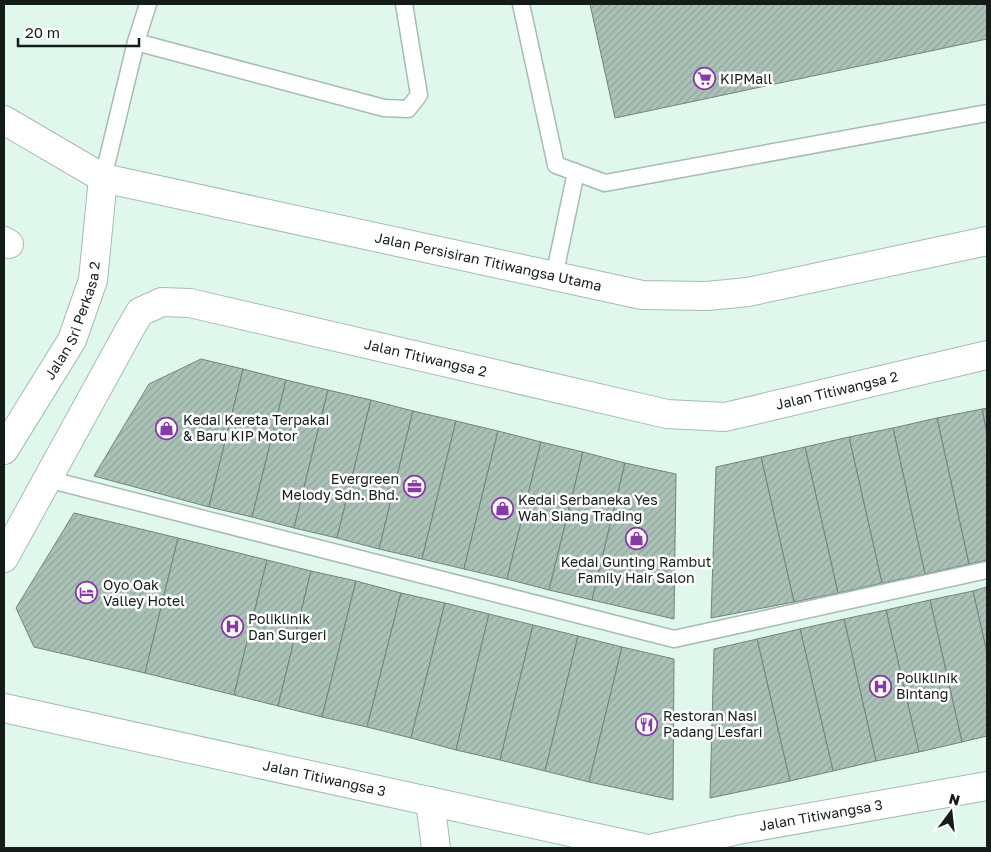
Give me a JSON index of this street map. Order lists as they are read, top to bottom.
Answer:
{
  "streets": {
    "street": [
      "Jalan Persisiran Titiwangsa Utama",
      "Jalan Sri Perkasa 2",
      "Jalan Titiwangsa 2",
      "Jalan Titiwangsa 3"
    ]
  },
  "crossings": [
    ["Jalan Persisiran Titiwangsa Utama", "Jalan Sri Perkasa 2"]
  ],
  "places": {
    "supermarket": ["KIPMall"],
    "shop": ["Kedai Kereta Terpakai & Baru KIP Motor", "Kedai Serbaneka Yes Wah Siang Trading", "Kedai Gunting Rambut Family Hair Salon"],
    "office": ["Evergreen Melody Sdn. Bhd."],
    "hotel": ["Oyo Oak Valley Hotel"],
    "hospital": ["Poliklinik Dan Surgeri", "Poliklinik Bintang"],
    "restaurant": ["Restoran Nasi Padang Lesfari"]
  },
  "scale_bar": "20 m",
  "north": "top"
}
